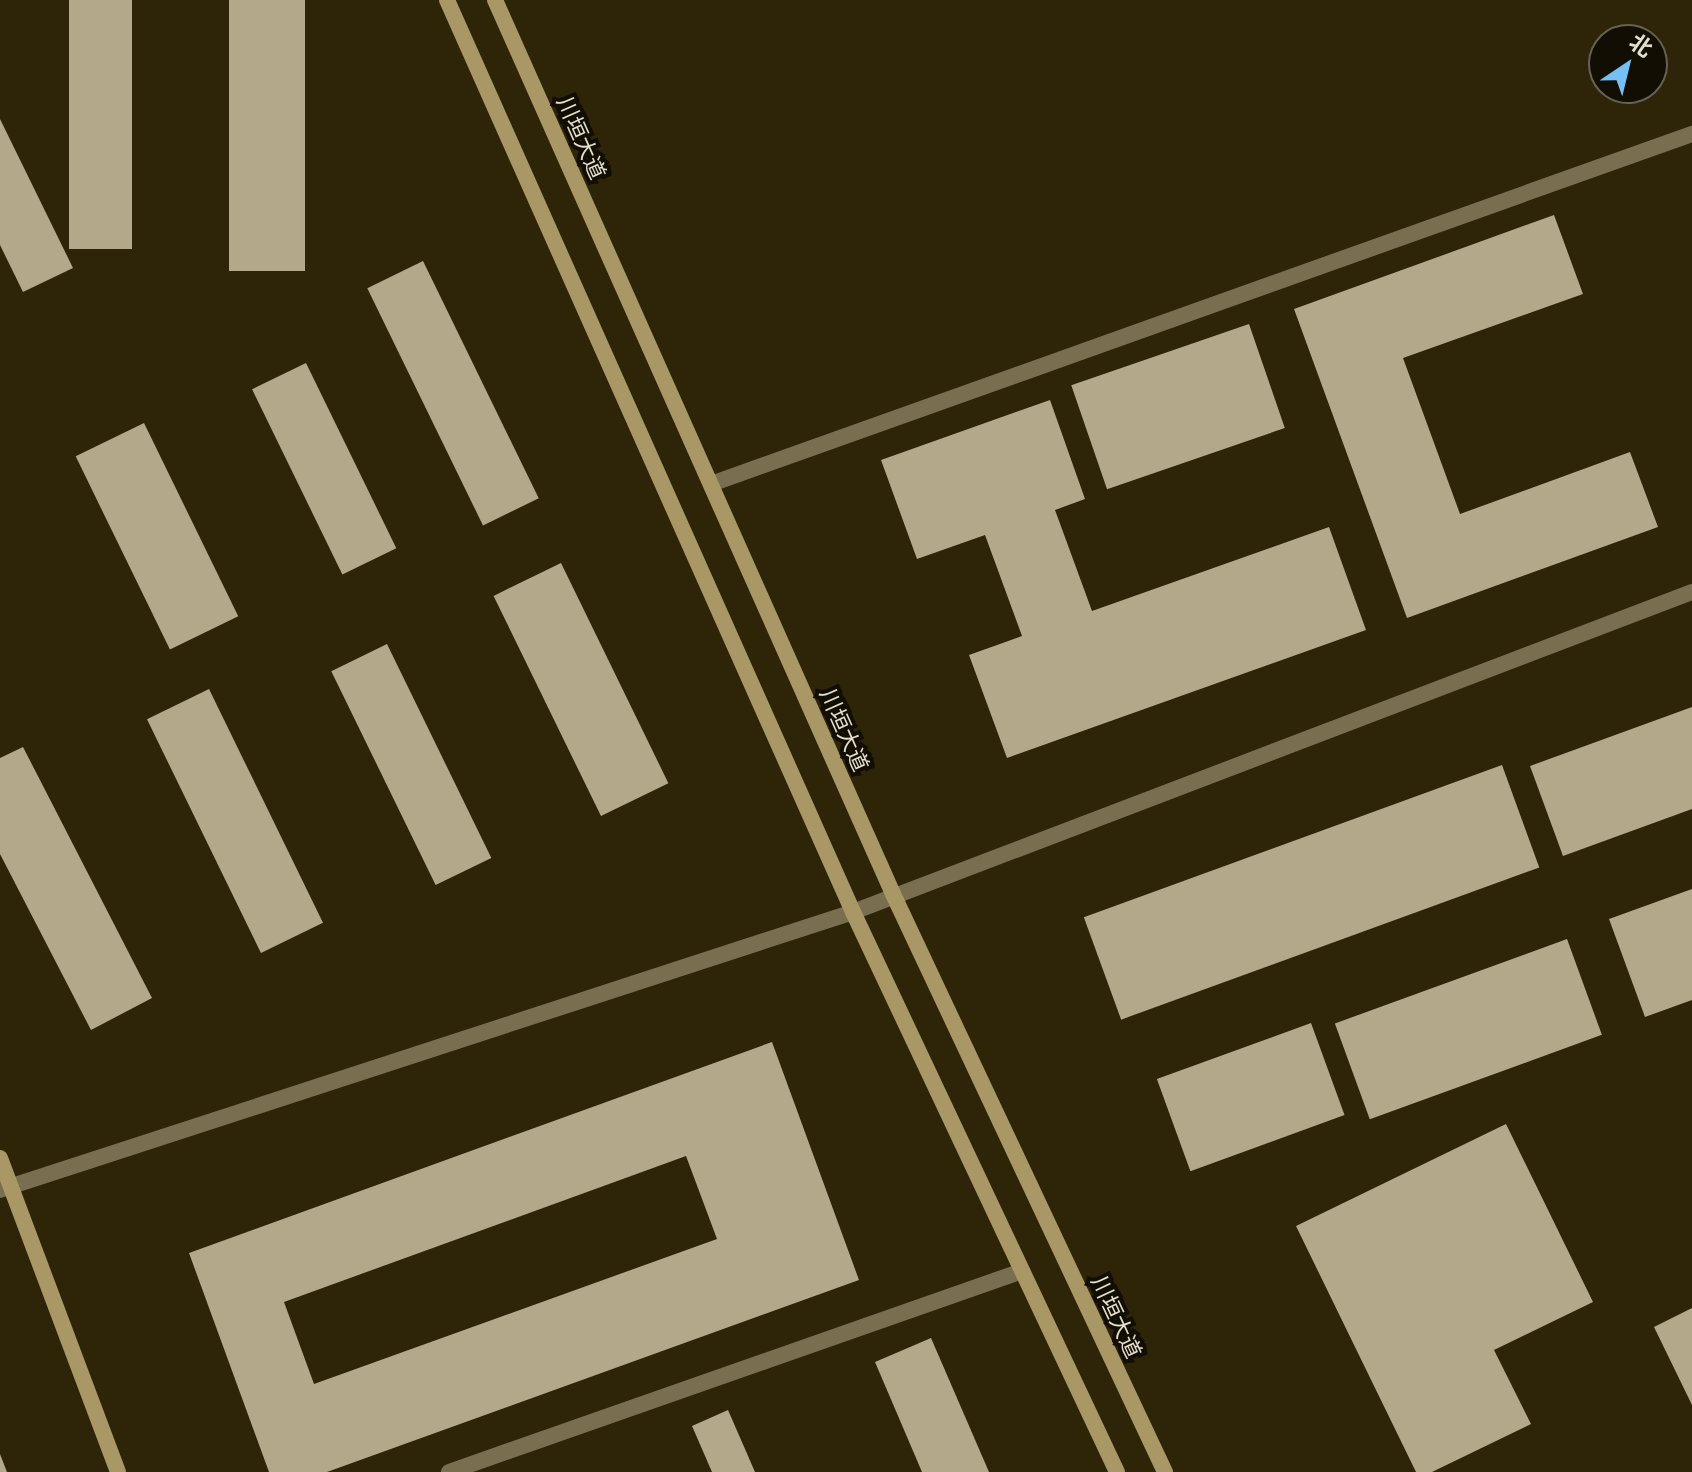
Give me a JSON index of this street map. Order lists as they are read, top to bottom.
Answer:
{
  "streets": {
    "main road": ["川垣大道"]
  },
  "north": "top right"
}
